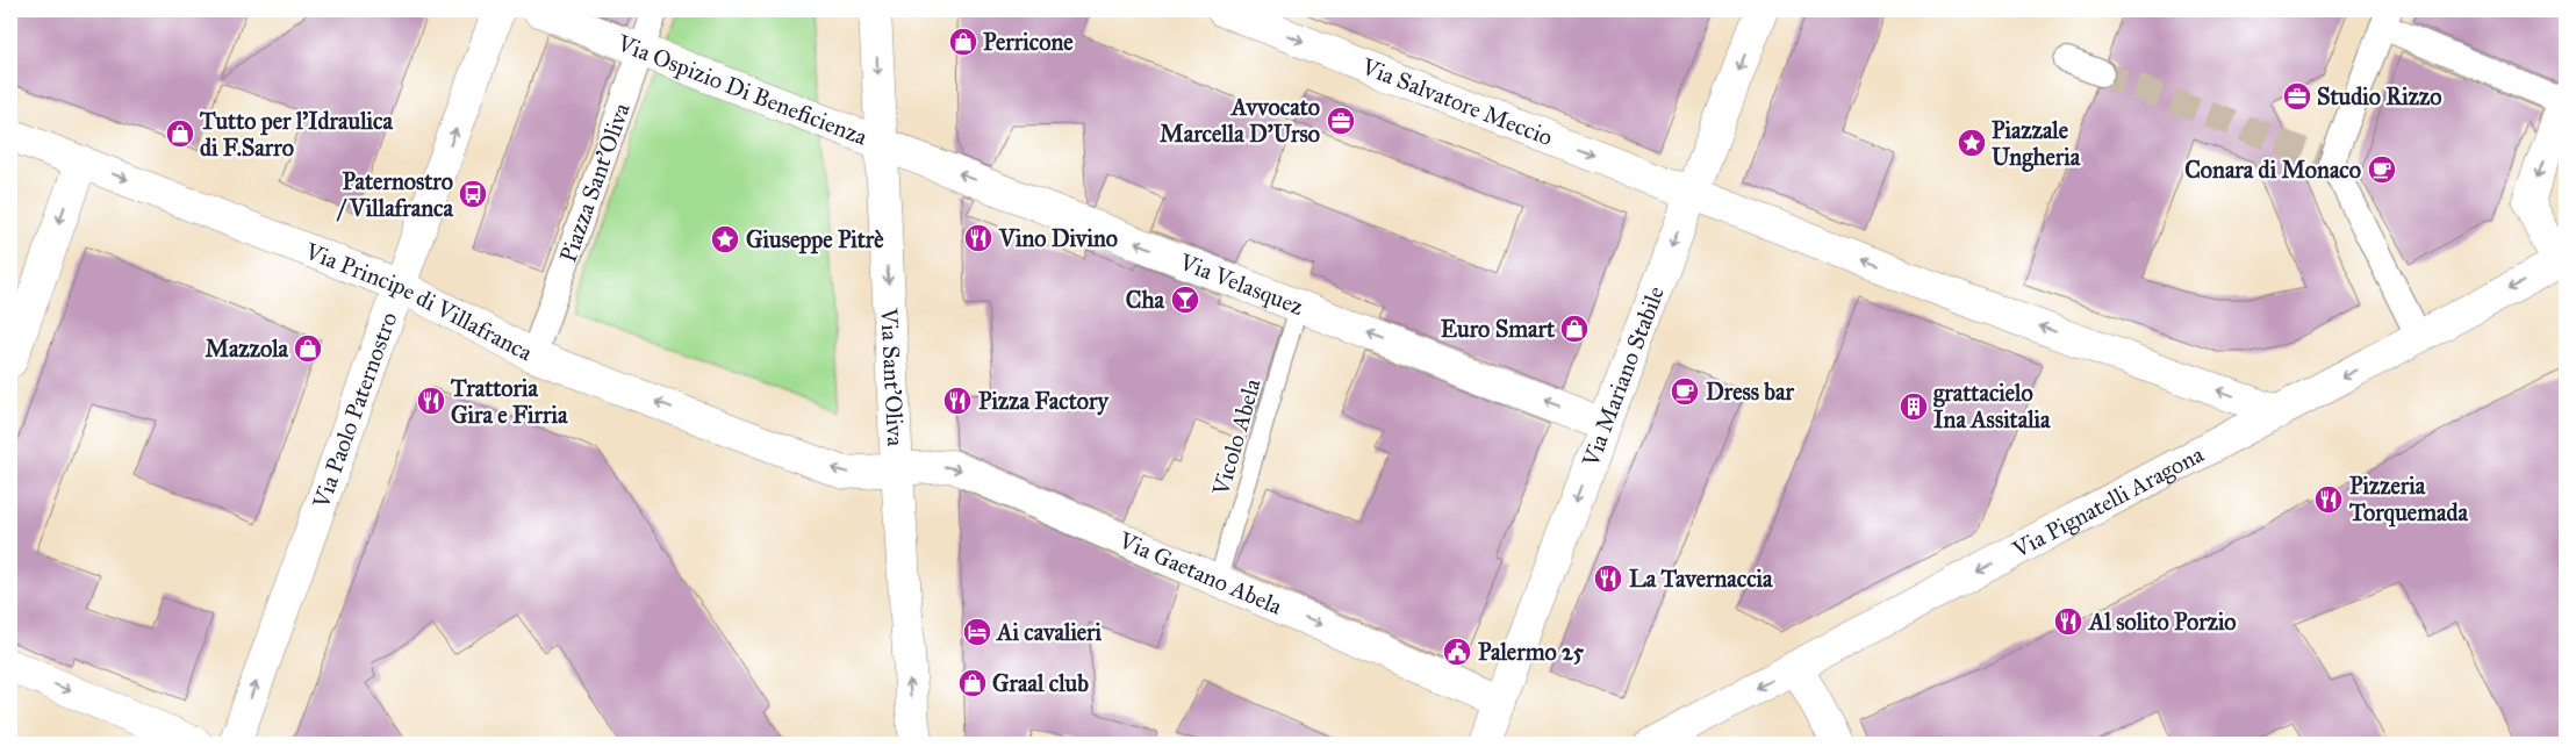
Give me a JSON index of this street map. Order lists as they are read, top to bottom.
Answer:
{
  "streets": {
    "street": [
      "Via Ospizio Di Beneficienza",
      "Via Salvatore Meccio",
      "Piazza Sant'Oliva",
      "Via Velasquez",
      "Via Principe di Villafranca",
      "Via Mariano Stabile",
      "Via Sant'Oliva",
      "Via Paolo Paternostro",
      "Via Pignatelli Aragona",
      "Via Gaetano Abela"
    ],
    "lane": ["Vicolo Abela"]
  },
  "crossings": [
    ["Via Ospizio Di Beneficienza", "Piazza Sant'Oliva"],
    ["Via Ospizio Di Beneficienza", "Via Velasquez"],
    ["Via Ospizio Di Beneficienza", "Via Sant'Oliva"],
    ["Via Salvatore Meccio", "Via Mariano Stabile"],
    ["Piazza Sant'Oliva", "Via Principe di Villafranca"],
    ["Via Velasquez", "Via Mariano Stabile"],
    ["Via Velasquez", "Via Sant'Oliva"],
    ["Via Velasquez", "Vicolo Abela"],
    ["Via Principe di Villafranca", "Via Sant'Oliva"],
    ["Via Principe di Villafranca", "Via Paolo Paternostro"],
    ["Via Principe di Villafranca", "Via Gaetano Abela"],
    ["Via Mariano Stabile", "Via Gaetano Abela"],
    ["Via Sant'Oliva", "Via Gaetano Abela"],
    ["Vicolo Abela", "Via Gaetano Abela"]
  ],
  "one_way": [
    "Via Salvatore Meccio",
    "Via Velasquez",
    "Via Mariano Stabile",
    "Via Paolo Paternostro",
    "Via Pignatelli Aragona",
    "Via Gaetano Abela"
  ],
  "places": {
    "shop": [
      "Perricone",
      "Tutto per l'Idraulica di F.Sarro",
      "Euro Smart",
      "Mazzola",
      "Graal club"
    ],
    "office": ["Studio Rizzo", "Avvocato Marcella D'Urso"],
    "place": ["Piazzale Ungheria", "Giuseppe Pitrè"],
    "cafe": ["Conara di Monaco", "Dress bar"],
    "bus stop": ["Paternostro / Villafranca"],
    "restaurant": [
      "Vino Divino",
      "Trattoria Gira e Firria",
      "Pizza Factory",
      "Pizzeria Torquemada",
      "La Tavernaccia",
      "Al solito Porzio"
    ],
    "bar": ["Cha"],
    "building": ["grattacielo Ina Assitalia"],
    "hotel": ["Ai cavalieri"],
    "public building": ["Palermo 25"]
  }
}
